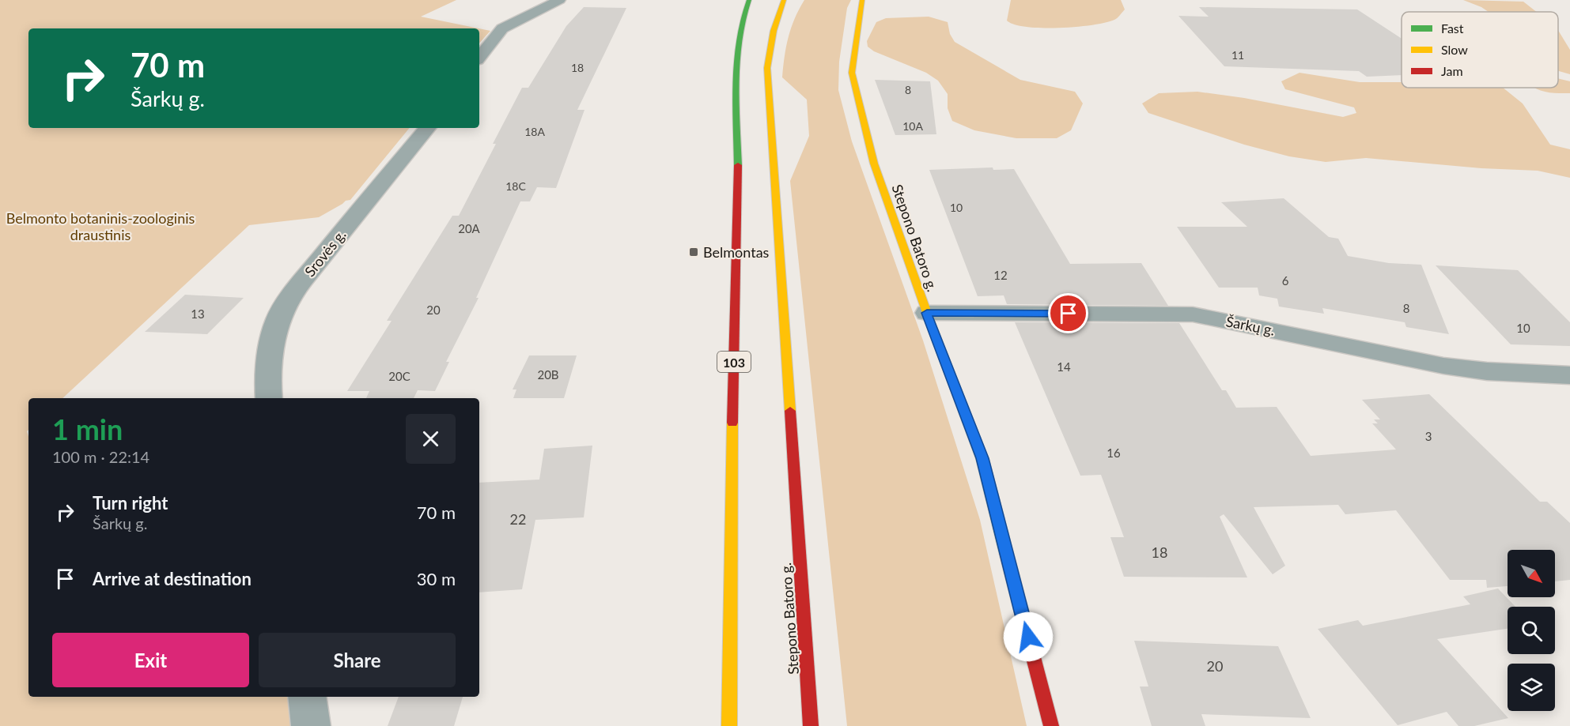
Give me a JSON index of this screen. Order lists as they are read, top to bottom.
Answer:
{
  "streets": {
    "main road": ["Stepono Batoro g.", "103"],
    "street": ["Srovės g.", "Šarkų g."]
  },
  "crossings": [
    ["Stepono Batoro g.", "Šarkų g."]
  ],
  "parks": ["Belmonto botaninis-zoologinis draustinis"],
  "places": {
    "transit": ["Belmontas"]
  },
  "house_numbers": [
    "11",
    "18",
    "8",
    "10A",
    "18A",
    "18C",
    "10",
    "20A",
    "12",
    "6",
    "8",
    "20",
    "13",
    "10",
    "14",
    "20B",
    "20C",
    "3",
    "16",
    "22",
    "18",
    "20"
  ],
  "legend": ["Fast", "Slow", "Jam"],
  "north": "bottom right",
  "page": {
    "turn": ["70 m", "Šarkų g."],
    "heading": ["1 min", "100 m · 22:14"],
    "list": [
      {
        "name": "Turn right",
        "note": "Šarkų g.",
        "value": "70 m"
      },
      {
        "name": "Arrive at destination",
        "value": "30 m"
      }
    ],
    "buttons": ["Exit", "Share"]
  }
}
